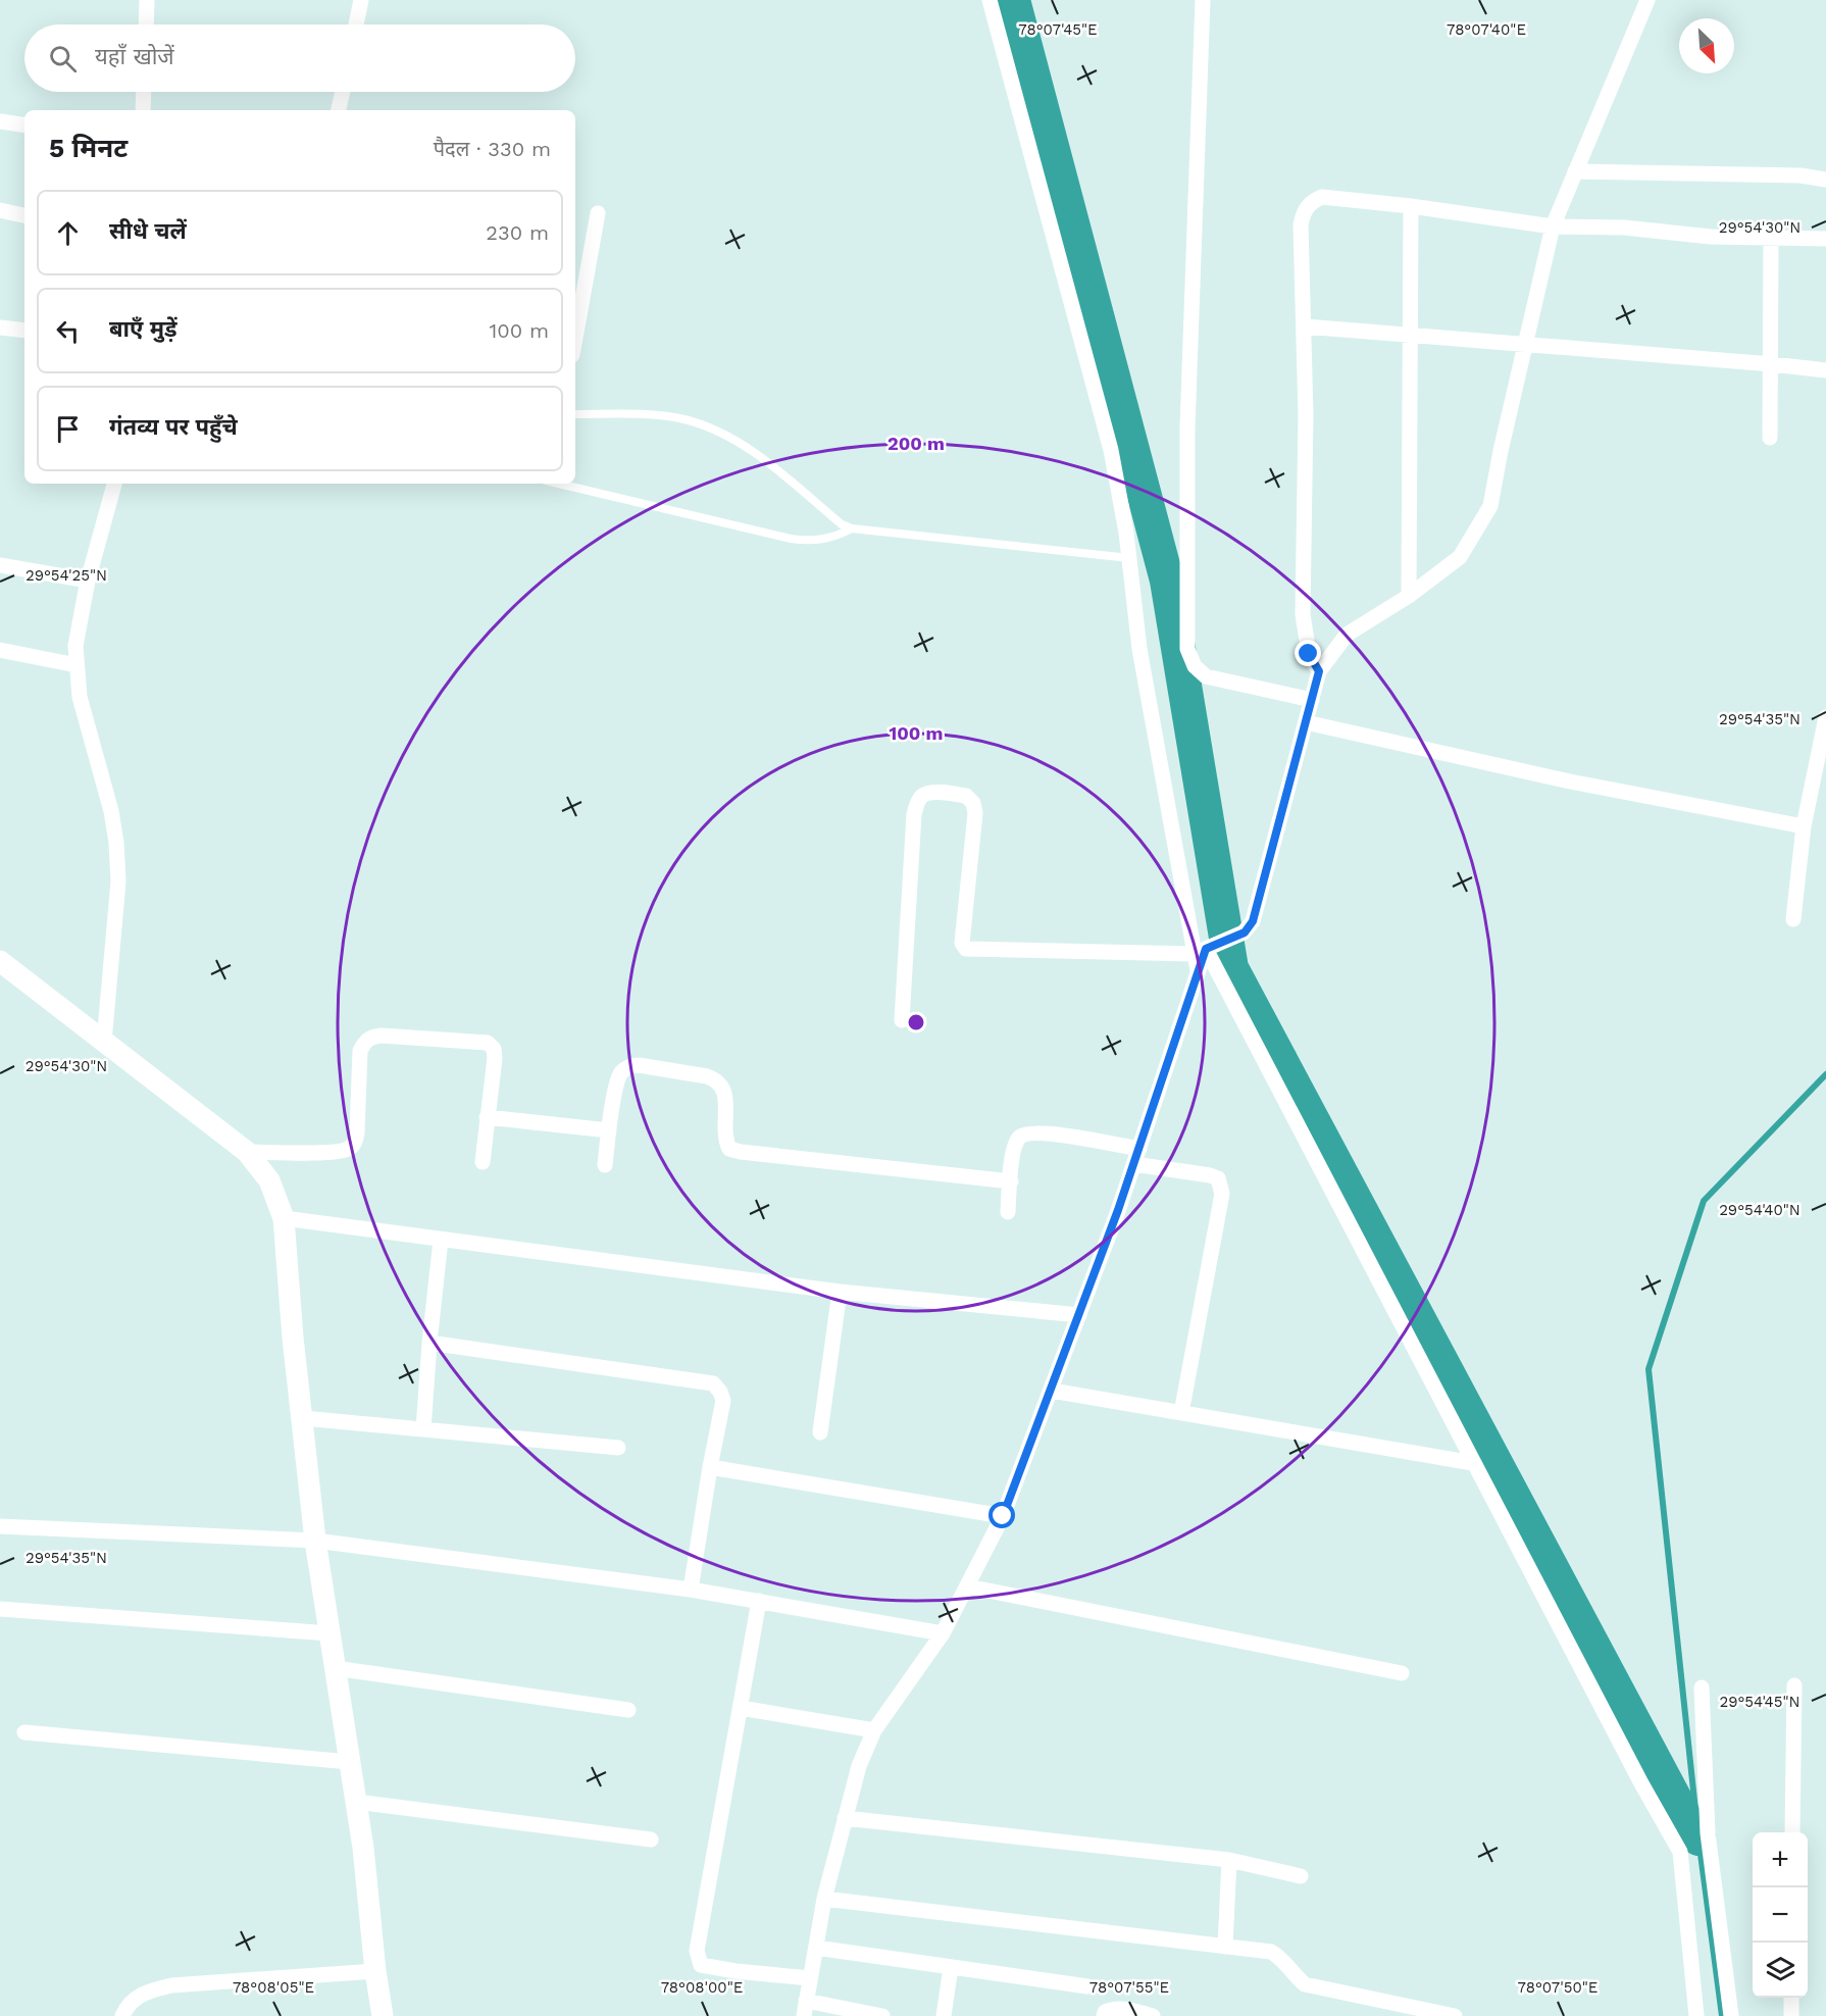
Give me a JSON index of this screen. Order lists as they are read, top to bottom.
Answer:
{
  "north": "bottom right",
  "page": {
    "search": "यहाँ खोजें",
    "heading": ["5 मिनट", "पैदल · 330 m"],
    "list": [
      ["सीधे चलें", "230 m"],
      ["बाएँ मुड़ें", "100 m"],
      "गंतव्य पर पहुँचे"
    ],
    "map_buttons": ["+", "−"]
  },
  "coordinates": [
    "78°07'45\"E",
    "78°07'40\"E",
    "29°54'30\"N",
    "29°54'25\"N",
    "29°54'35\"N",
    "29°54'40\"N",
    "29°54'45\"N",
    "78°08'05\"E",
    "78°08'00\"E",
    "78°07'55\"E",
    "78°07'50\"E"
  ],
  "rings": ["200 m", "100 m"]
}
